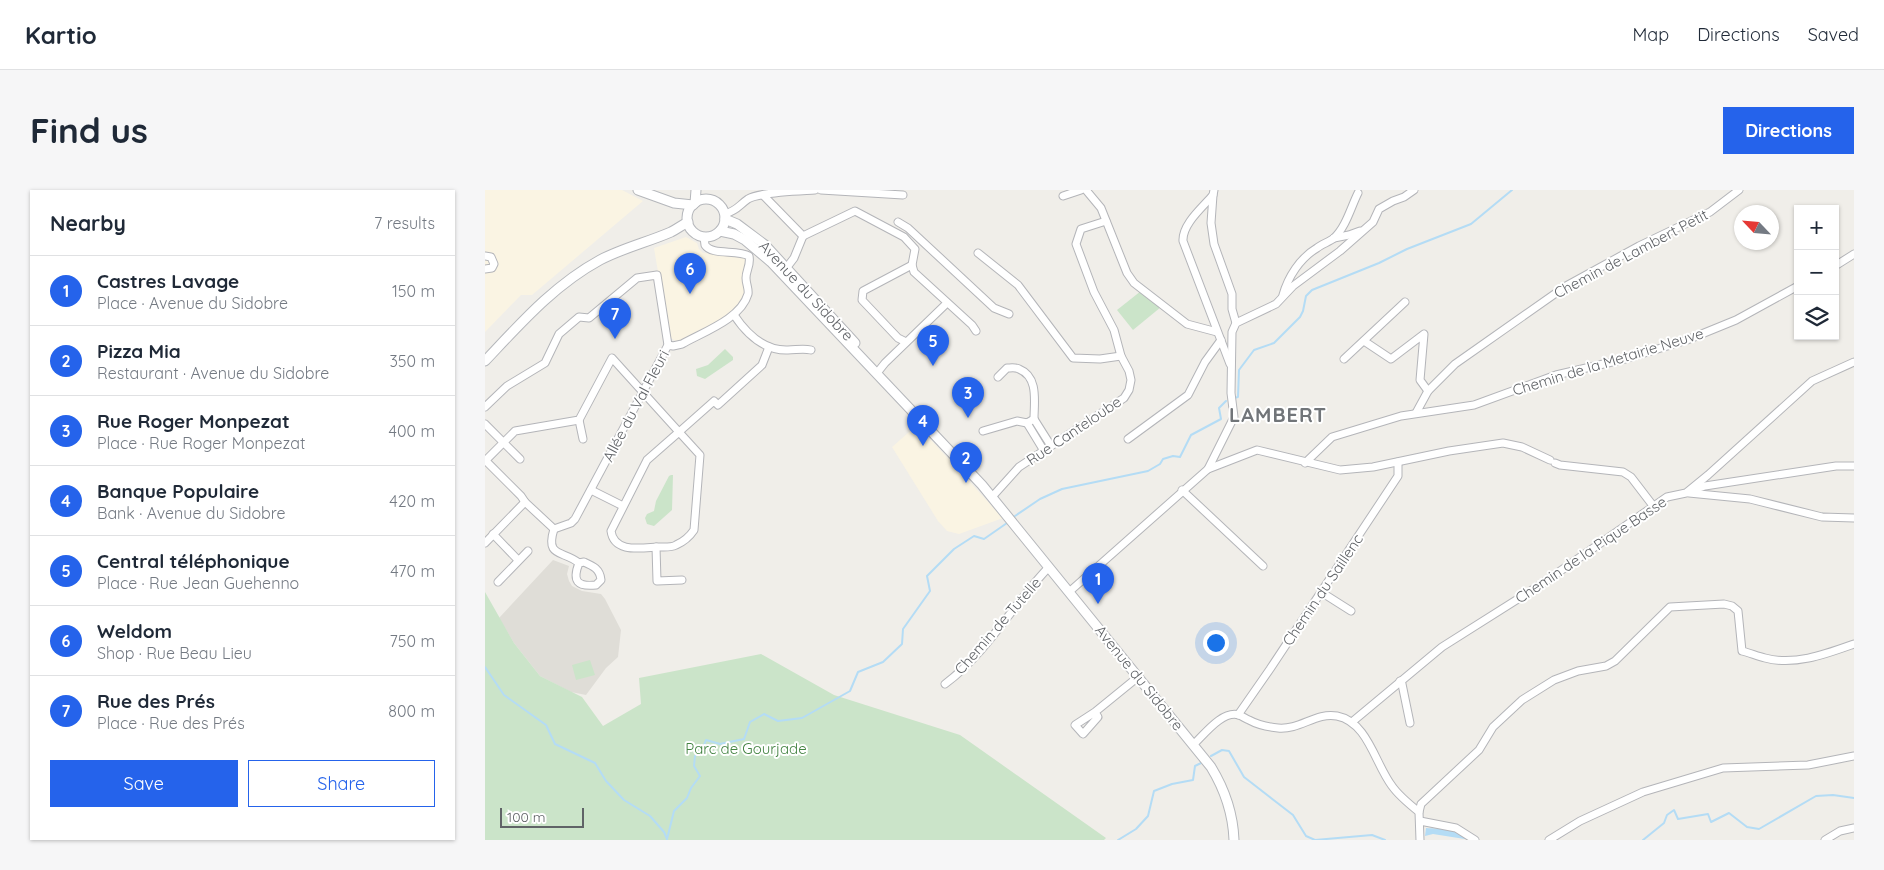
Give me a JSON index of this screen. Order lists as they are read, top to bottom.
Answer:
{
  "streets": {
    "main road": ["Avenue du Sidobre"],
    "street": [
      "Chemin de Lambert Petit",
      "Chemin de la Metairie Neuve",
      "Allée du Val Fleuri",
      "Rue Canteloube",
      "Chemin de la Pique Basse",
      "Chemin du Saillenc",
      "Chemin de Tutelle"
    ]
  },
  "crossings": [
    ["Chemin de Lambert Petit", "Chemin de la Metairie Neuve"],
    ["Avenue du Sidobre", "Allée du Val Fleuri"],
    ["Avenue du Sidobre", "Rue Canteloube"],
    ["Avenue du Sidobre", "Chemin de Tutelle"]
  ],
  "districts": ["LAMBERT"],
  "parks": ["Parc de Gourjade"],
  "scale_bar": "100 m",
  "north": "top left",
  "page": {
    "header": "Kartio",
    "nav": ["Map", "Directions", "Saved"],
    "buttons": [
      "Directions",
      ["Save", "Share"]
    ],
    "title": "Find us",
    "heading": ["Nearby", "7 results"],
    "map_buttons": ["+", "−"],
    "pins": [
      "6",
      "7",
      "5",
      "3",
      "4",
      "2",
      "1"
    ],
    "list": [
      {
        "mark": "1",
        "name": "Castres Lavage",
        "note": "Place · Avenue du Sidobre",
        "value": "150 m"
      },
      {
        "mark": "2",
        "name": "Pizza Mia",
        "note": "Restaurant · Avenue du Sidobre",
        "value": "350 m"
      },
      {
        "mark": "3",
        "name": "Rue Roger Monpezat",
        "note": "Place · Rue Roger Monpezat",
        "value": "400 m"
      },
      {
        "mark": "4",
        "name": "Banque Populaire",
        "note": "Bank · Avenue du Sidobre",
        "value": "420 m"
      },
      {
        "mark": "5",
        "name": "Central téléphonique",
        "note": "Place · Rue Jean Guehenno",
        "value": "470 m"
      },
      {
        "mark": "6",
        "name": "Weldom",
        "note": "Shop · Rue Beau Lieu",
        "value": "750 m"
      },
      {
        "mark": "7",
        "name": "Rue des Prés",
        "note": "Place · Rue des Prés",
        "value": "800 m"
      }
    ],
    "scale": "100 m"
  }
}
